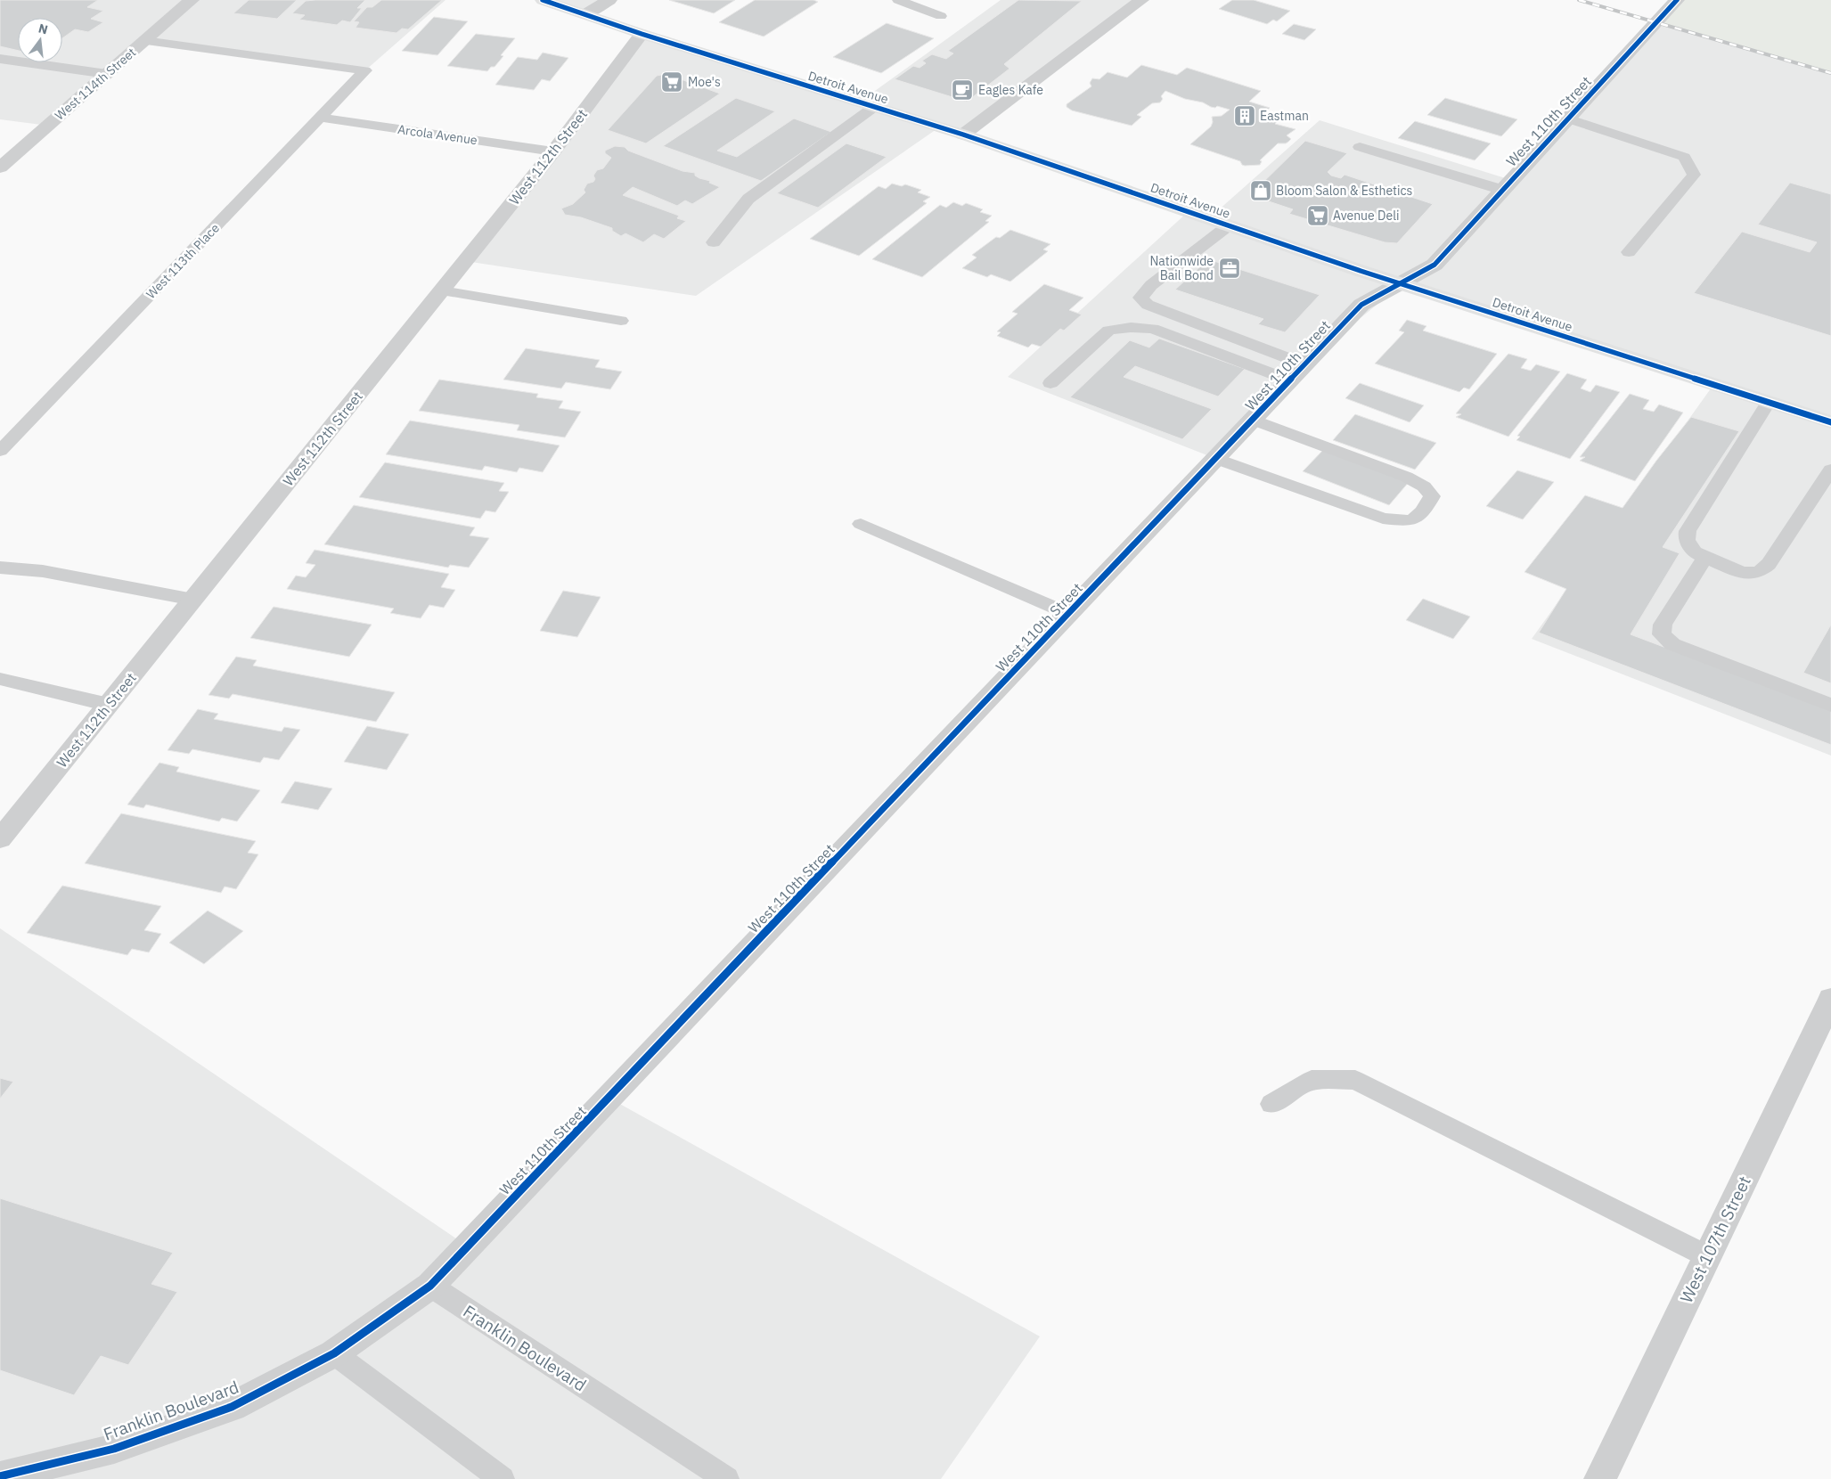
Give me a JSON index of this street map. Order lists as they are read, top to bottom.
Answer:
{
  "streets": {
    "main road": ["Detroit Avenue"],
    "street": [
      "West 114th Street",
      "West 110th Street",
      "West 112th Street",
      "West 107th Street",
      "Franklin Boulevard"
    ],
    "lane": ["Arcola Avenue", "West 113th Place"]
  },
  "crossings": [
    ["West 114th Street", "West 113th Place"],
    ["Detroit Avenue", "West 110th Street"],
    ["Detroit Avenue", "West 112th Street"],
    ["West 110th Street", "Franklin Boulevard"],
    ["Arcola Avenue", "West 112th Street"],
    ["Arcola Avenue", "West 113th Place"]
  ],
  "places": {
    "supermarket": ["Moe's", "Avenue Deli"],
    "cafe": ["Eagles Kafe"],
    "building": ["Eastman"],
    "shop": ["Bloom Salon & Esthetics"],
    "office": ["Nationwide Bail Bond"]
  },
  "north": "top"
}
